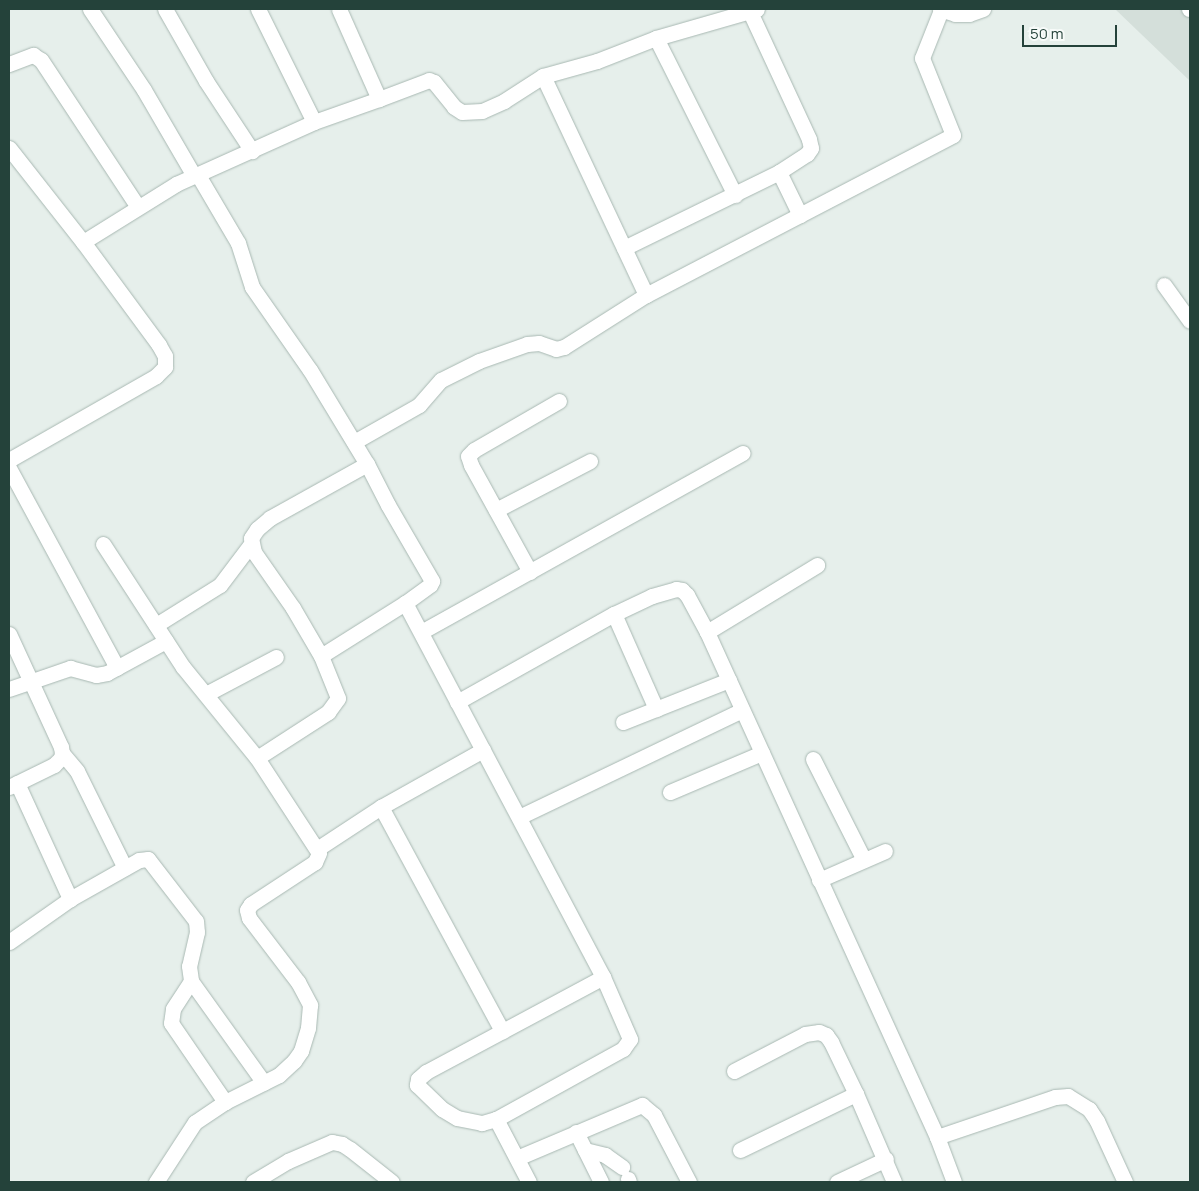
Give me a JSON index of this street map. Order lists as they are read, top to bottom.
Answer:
{
  "scale_bar": "50 m"
}
